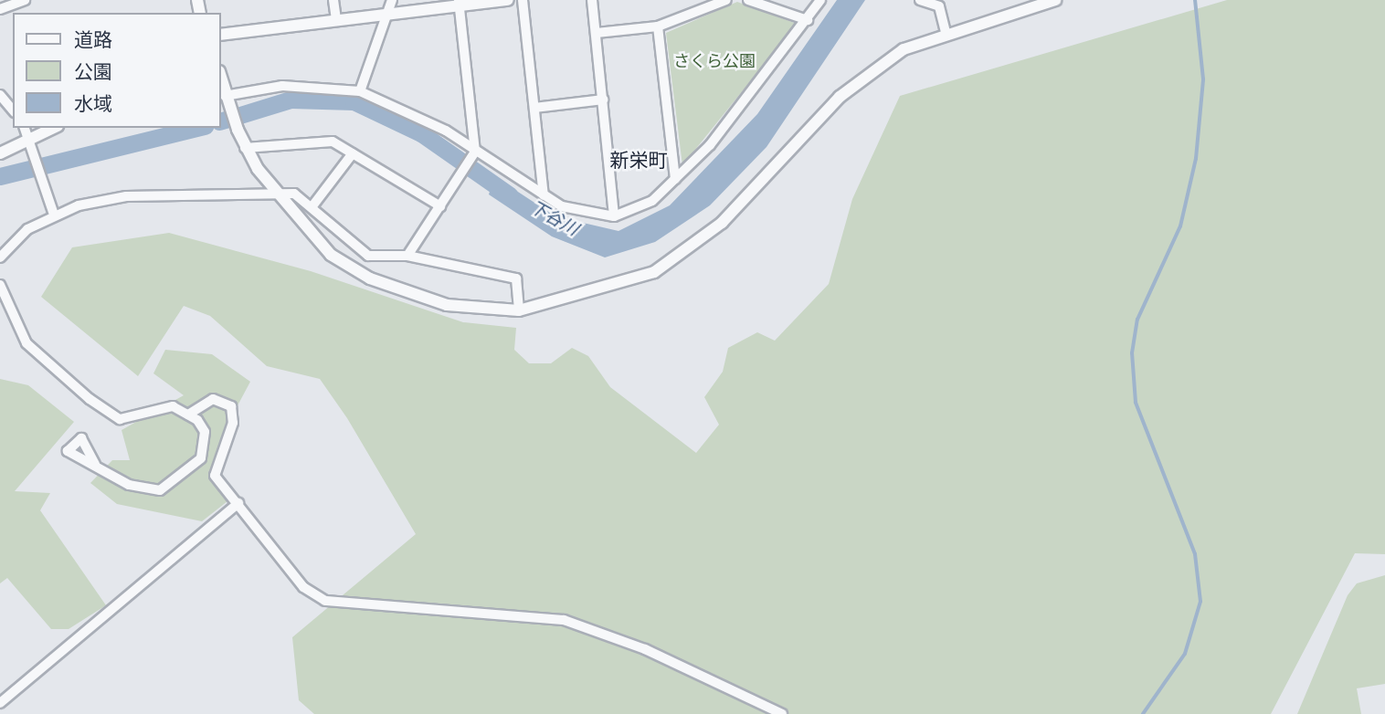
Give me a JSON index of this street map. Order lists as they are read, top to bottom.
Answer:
{
  "districts": ["新栄町"],
  "water": ["下谷川"],
  "parks": ["さくら公園"],
  "legend": ["道路", "公園", "水域"]
}
